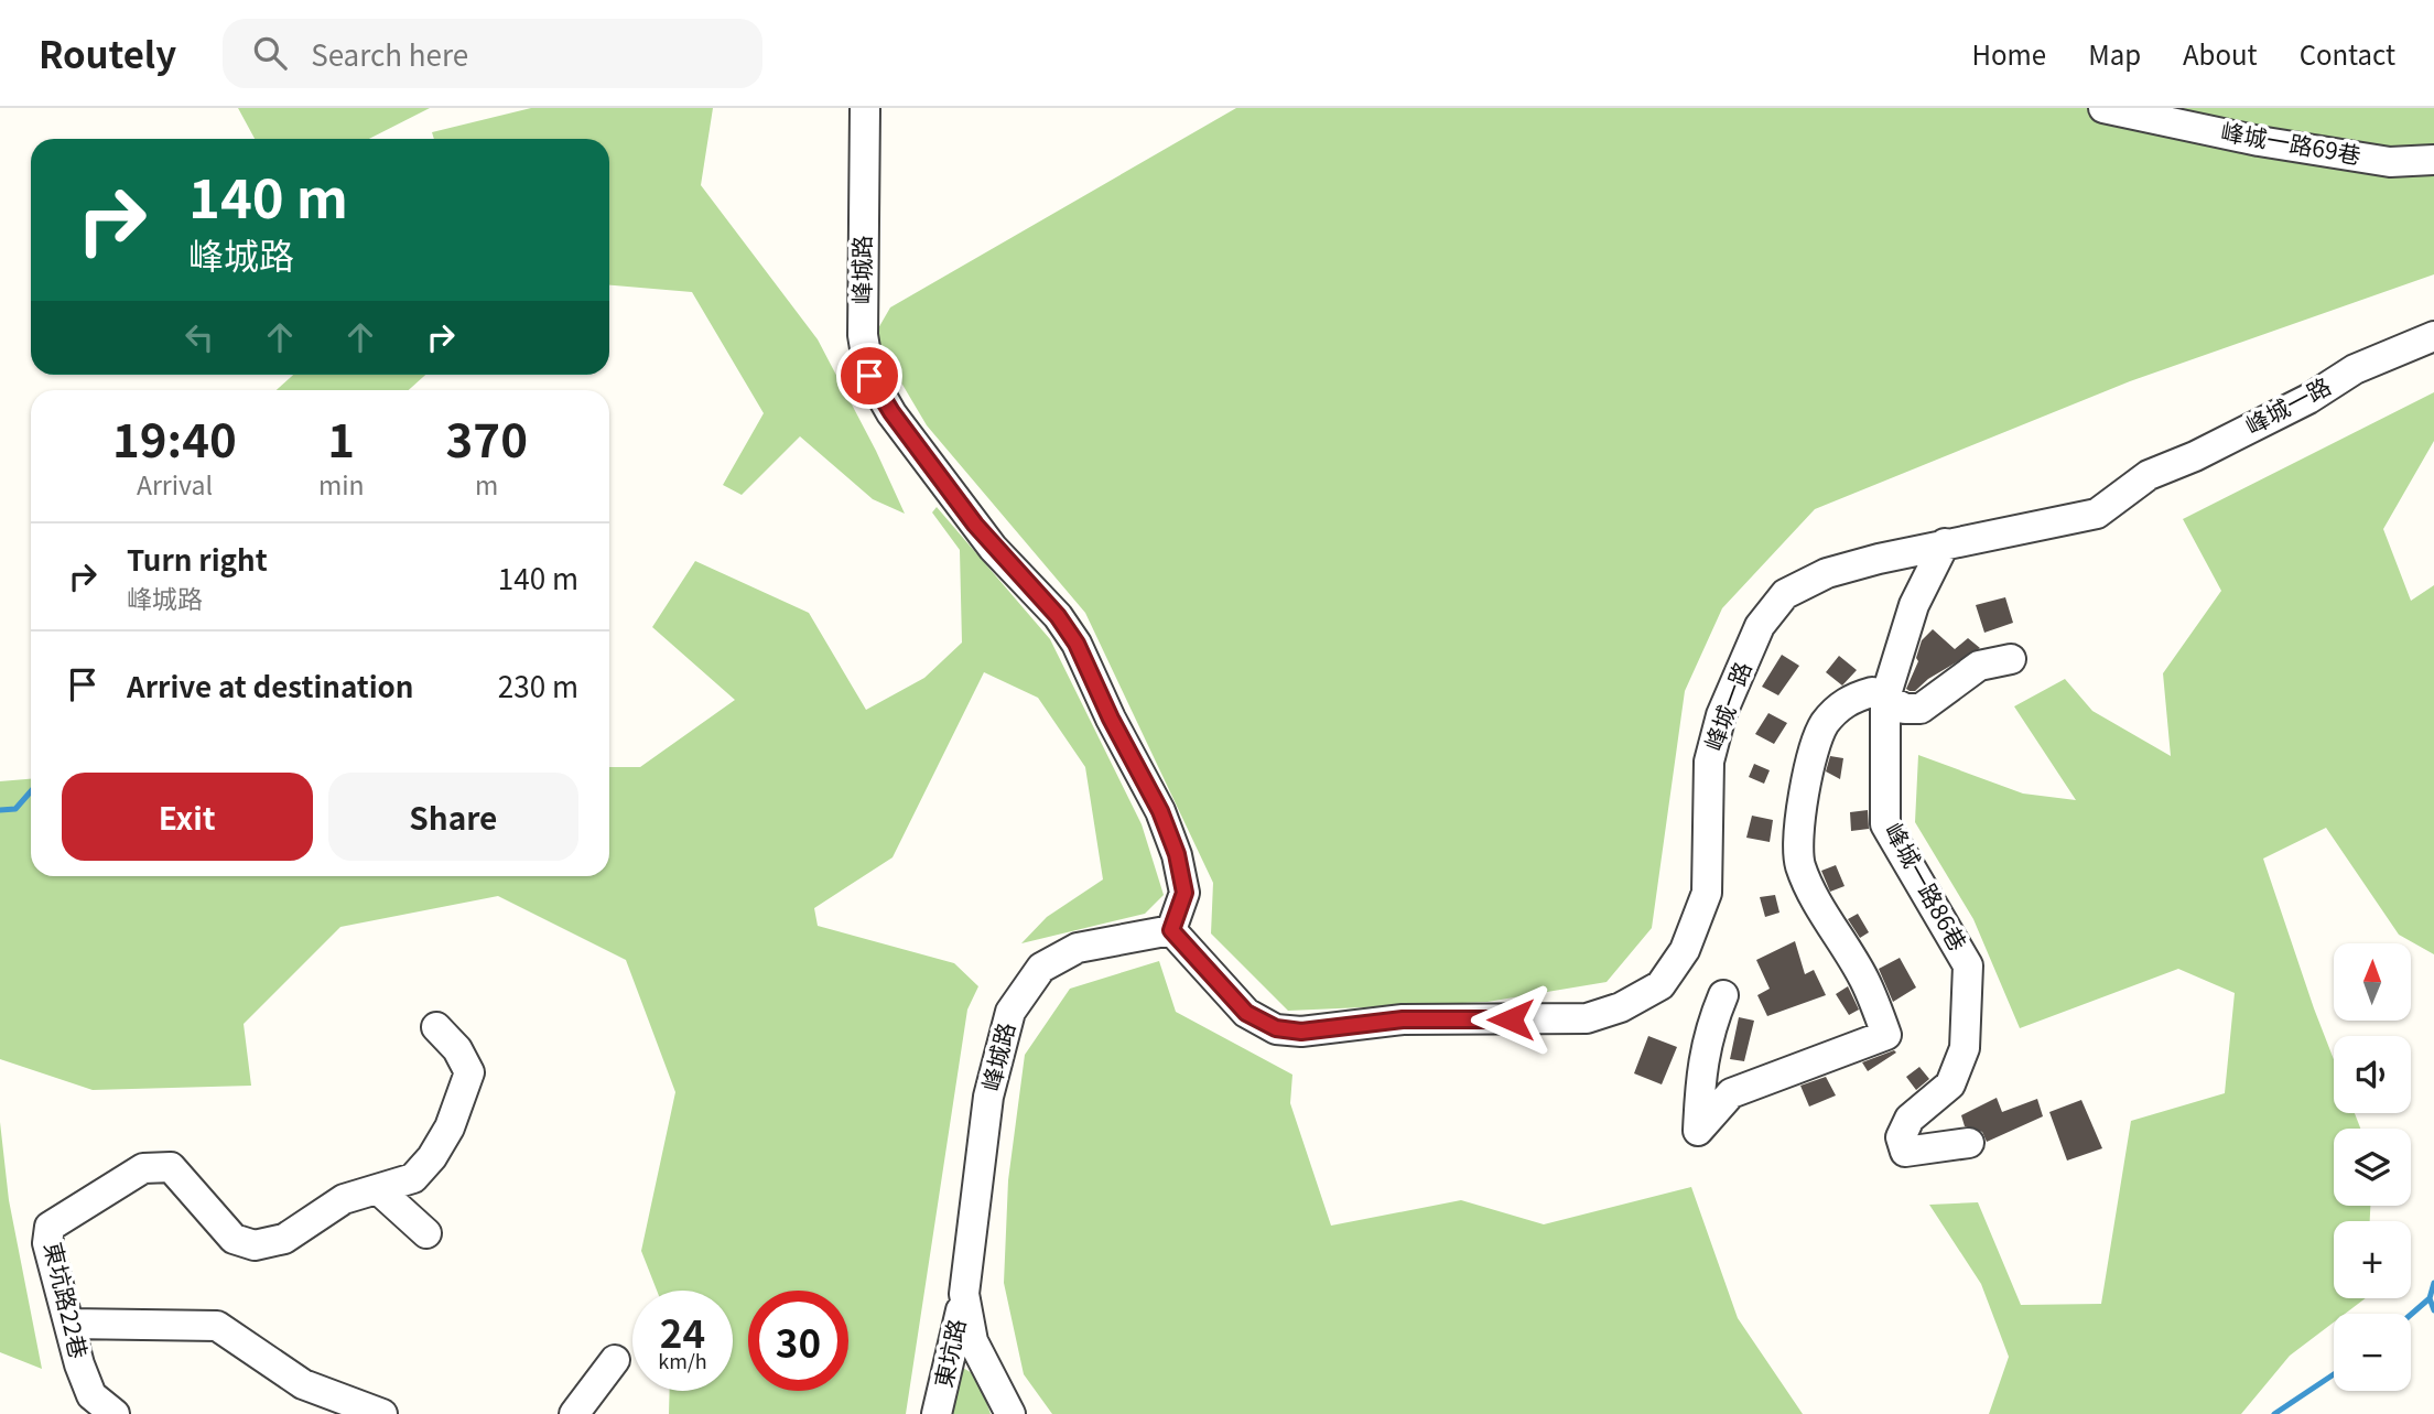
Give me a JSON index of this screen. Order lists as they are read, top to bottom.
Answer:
{
  "streets": {
    "street": [
      "峰城一路69巷",
      "峰城路",
      "峰城一路",
      "峰城一路86巷",
      "東坑路22巷",
      "東坑路"
    ]
  },
  "crossings": [
    ["峰城路", "峰城一路"],
    ["峰城路", "東坑路"],
    ["峰城一路", "峰城一路86巷"]
  ],
  "north": "top",
  "page": {
    "header": "Routely",
    "search": "Search here",
    "nav": [
      "Home",
      "Map",
      "About",
      "Contact"
    ],
    "turn": ["140 m", "峰城路"],
    "eta": [
      "19:40",
      "Arrival",
      "1",
      "min",
      "370",
      "m"
    ],
    "list": [
      {
        "name": "Turn right",
        "note": "峰城路",
        "value": "140 m"
      },
      {
        "name": "Arrive at destination",
        "value": "230 m"
      }
    ],
    "buttons": ["Exit", "Share"],
    "map_buttons": ["+", "−"],
    "speed": "24 km/h",
    "limit": "30"
  }
}
